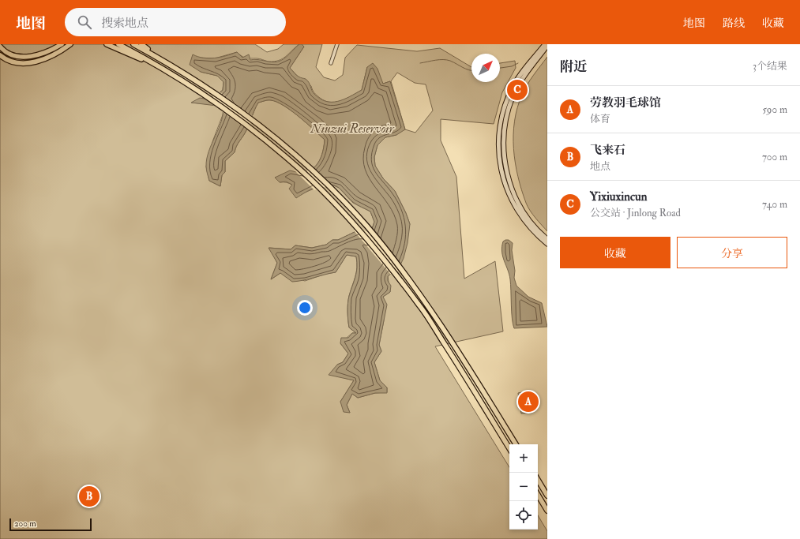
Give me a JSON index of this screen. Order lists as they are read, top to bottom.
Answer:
{
  "water": ["Niuzui Reservoir"],
  "scale_bar": "200 m",
  "north": "top right",
  "page": {
    "header": "地图",
    "search": "搜索地点",
    "nav": ["地图", "路线", "收藏"],
    "heading": ["附近", "3个结果"],
    "pins": ["C", "A", "B"],
    "list": [
      {
        "mark": "A",
        "name": "劳教羽毛球馆",
        "note": "体育",
        "value": "590 m"
      },
      {
        "mark": "B",
        "name": "飞来石",
        "note": "地点",
        "value": "700 m"
      },
      {
        "mark": "C",
        "name": "Yixiuxincun",
        "note": "公交站 · Jinlong Road",
        "value": "740 m"
      }
    ],
    "buttons": ["收藏", "分享"],
    "map_buttons": ["+", "−"],
    "scale": "200 m"
  }
}
